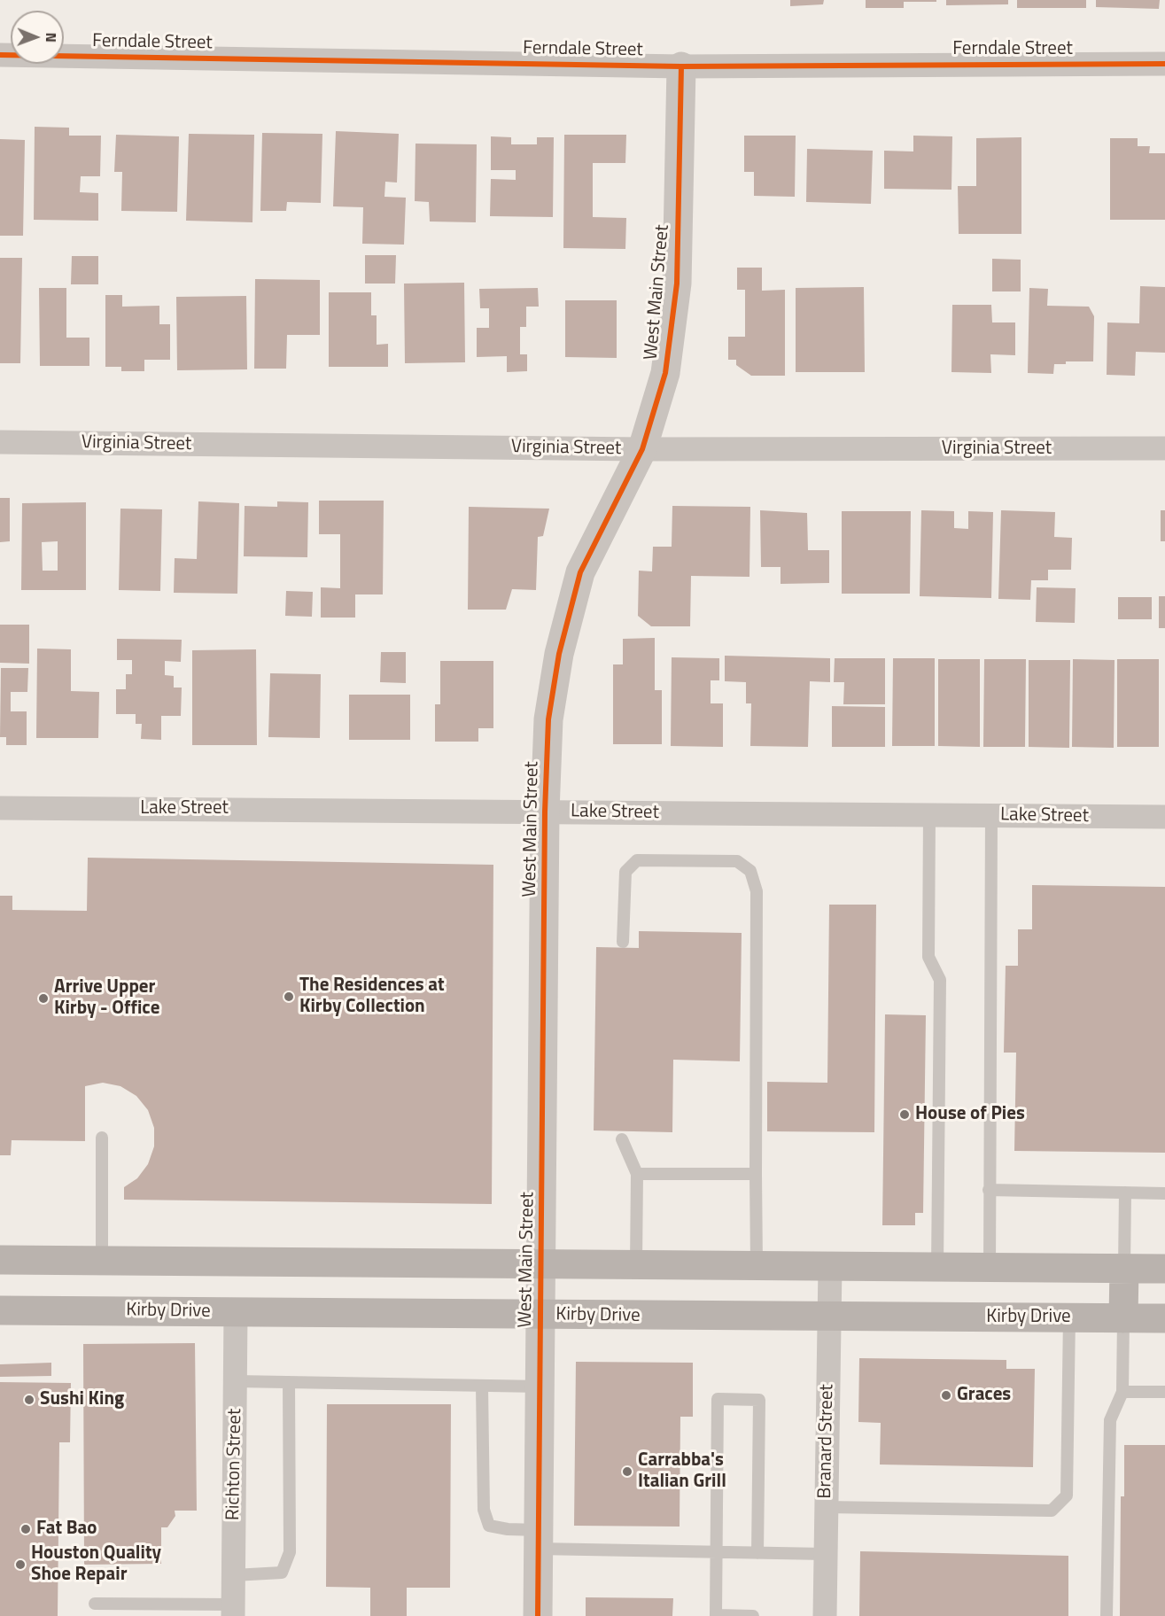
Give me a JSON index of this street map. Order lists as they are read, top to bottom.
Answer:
{
  "streets": {
    "main road": ["Kirby Drive"],
    "street": [
      "Ferndale Street",
      "West Main Street",
      "Virginia Street",
      "Lake Street",
      "Branard Street",
      "Richton Street"
    ]
  },
  "crossings": [
    ["Ferndale Street", "West Main Street"],
    ["West Main Street", "Virginia Street"],
    ["West Main Street", "Lake Street"],
    ["West Main Street", "Kirby Drive"],
    ["Kirby Drive", "Branard Street"],
    ["Kirby Drive", "Richton Street"]
  ],
  "places": [
    "The Residences at Kirby Collection",
    "Arrive Upper Kirby - Office",
    "House of Pies",
    "Graces",
    "Sushi King",
    "Carrabba's Italian Grill",
    "Fat Bao",
    "Houston Quality Shoe Repair"
  ],
  "north": "right"
}
